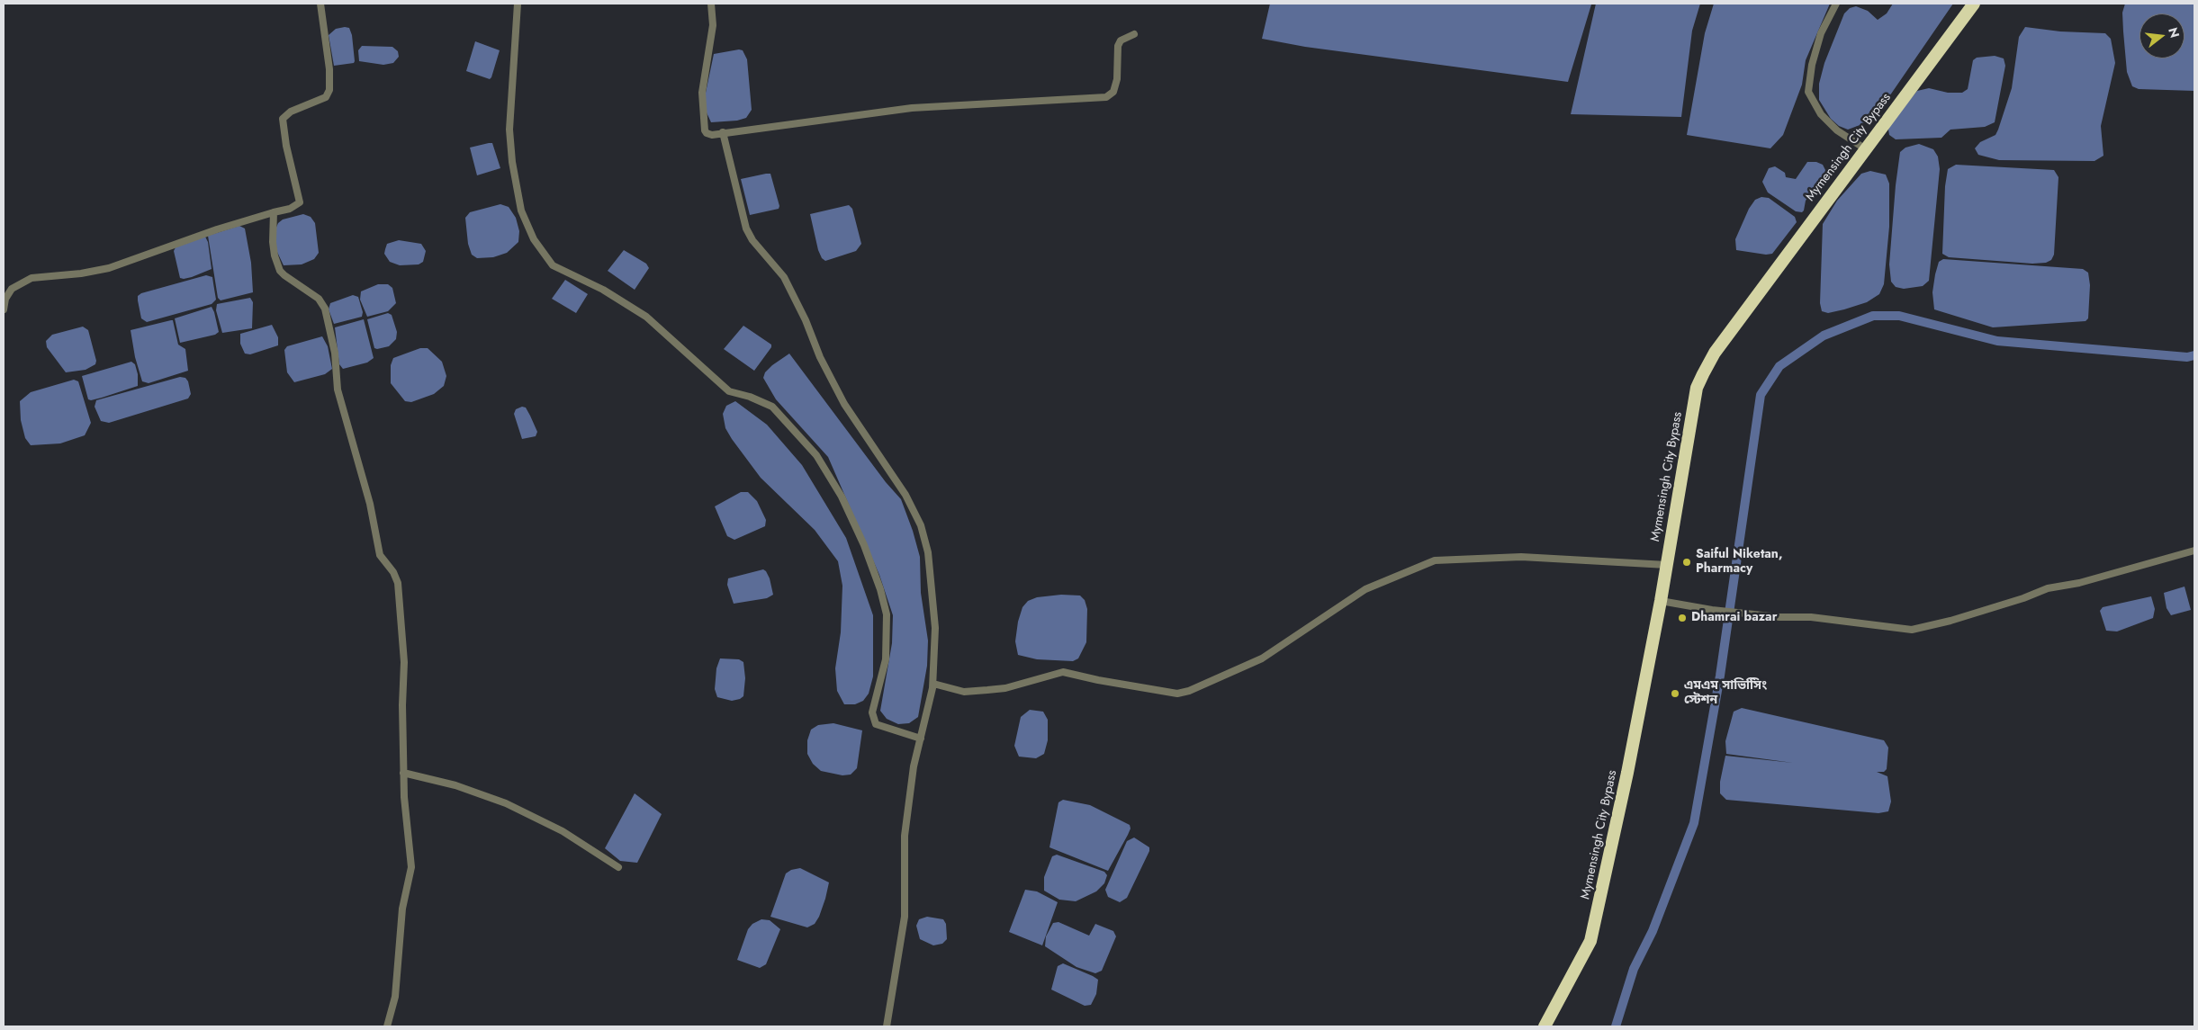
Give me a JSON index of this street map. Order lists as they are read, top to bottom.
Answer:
{
  "streets": {
    "highway": ["Mymensingh City Bypass"]
  },
  "places": ["Saiful Niketan, Pharmacy", "Dhamrai bazar", "এমএম সাভ‌িসি‌িং স্ট‌েশন"],
  "north": "right"
}
